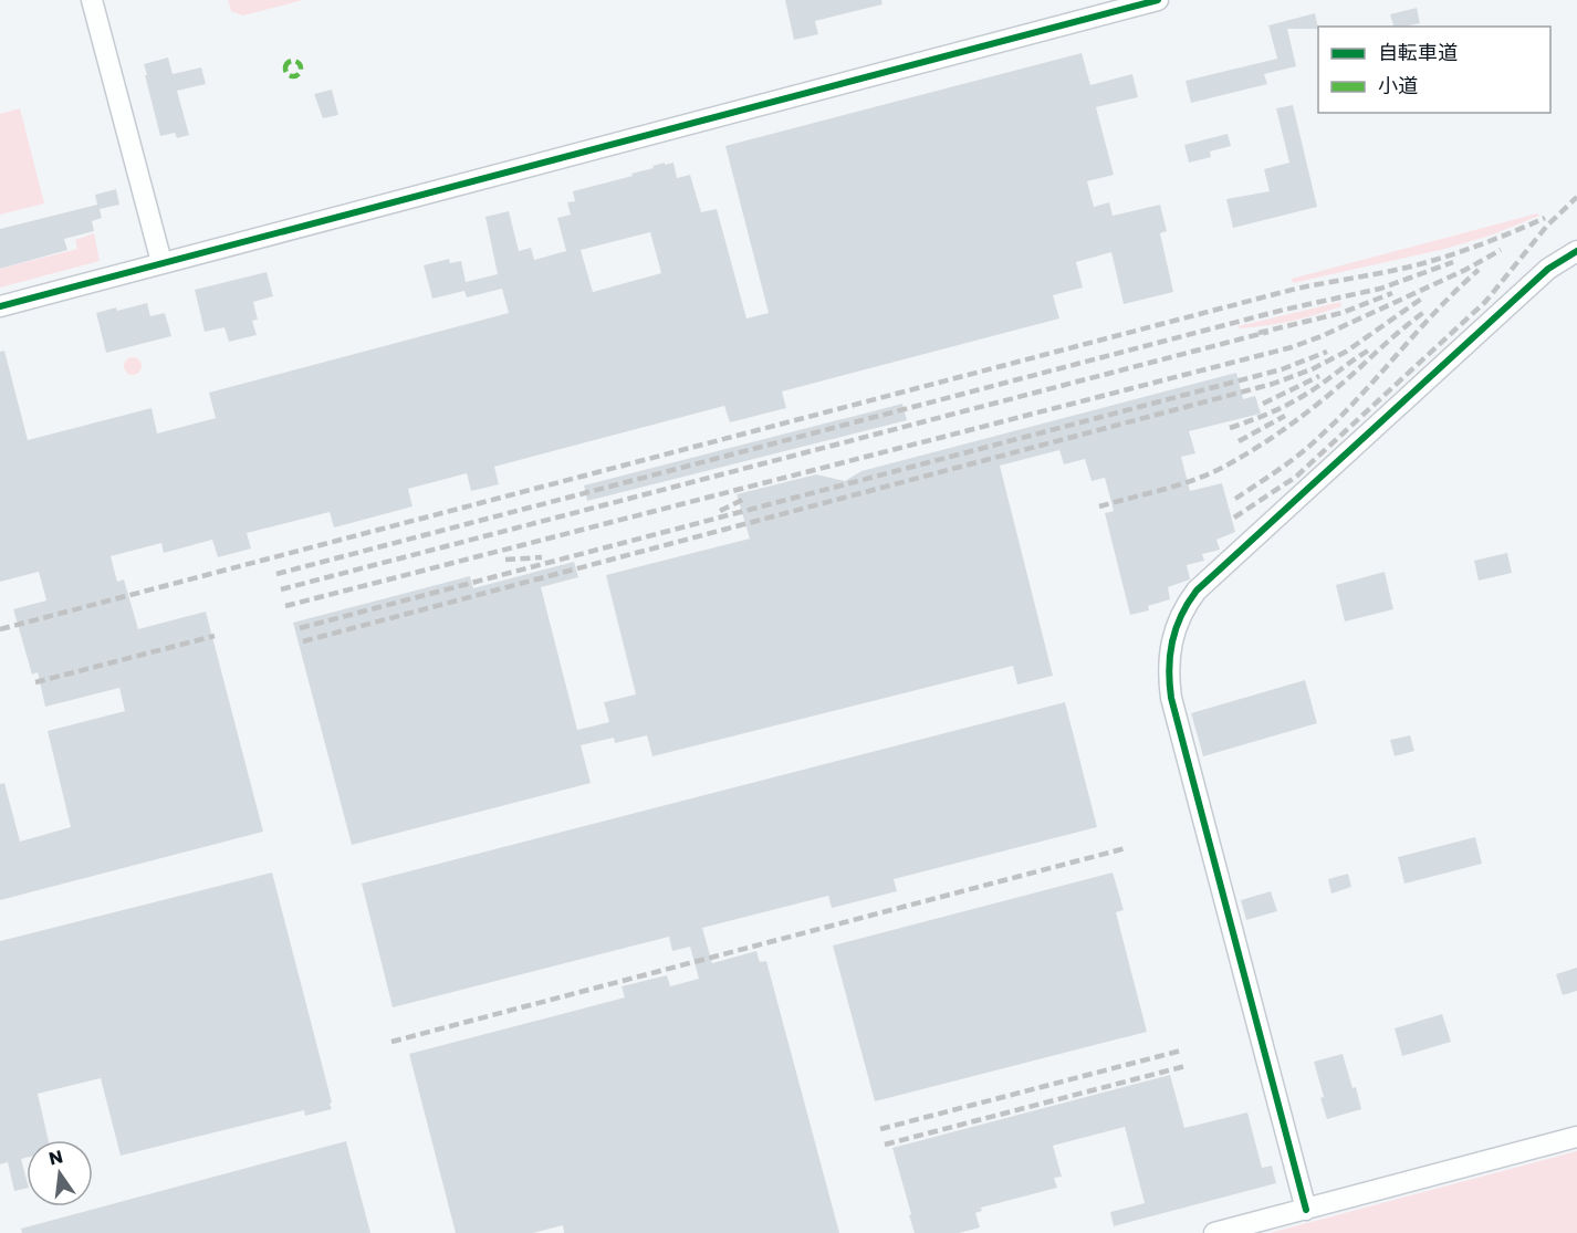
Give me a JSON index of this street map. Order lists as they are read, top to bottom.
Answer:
{
  "legend": ["自転車道", "小道"],
  "north": "top"
}
